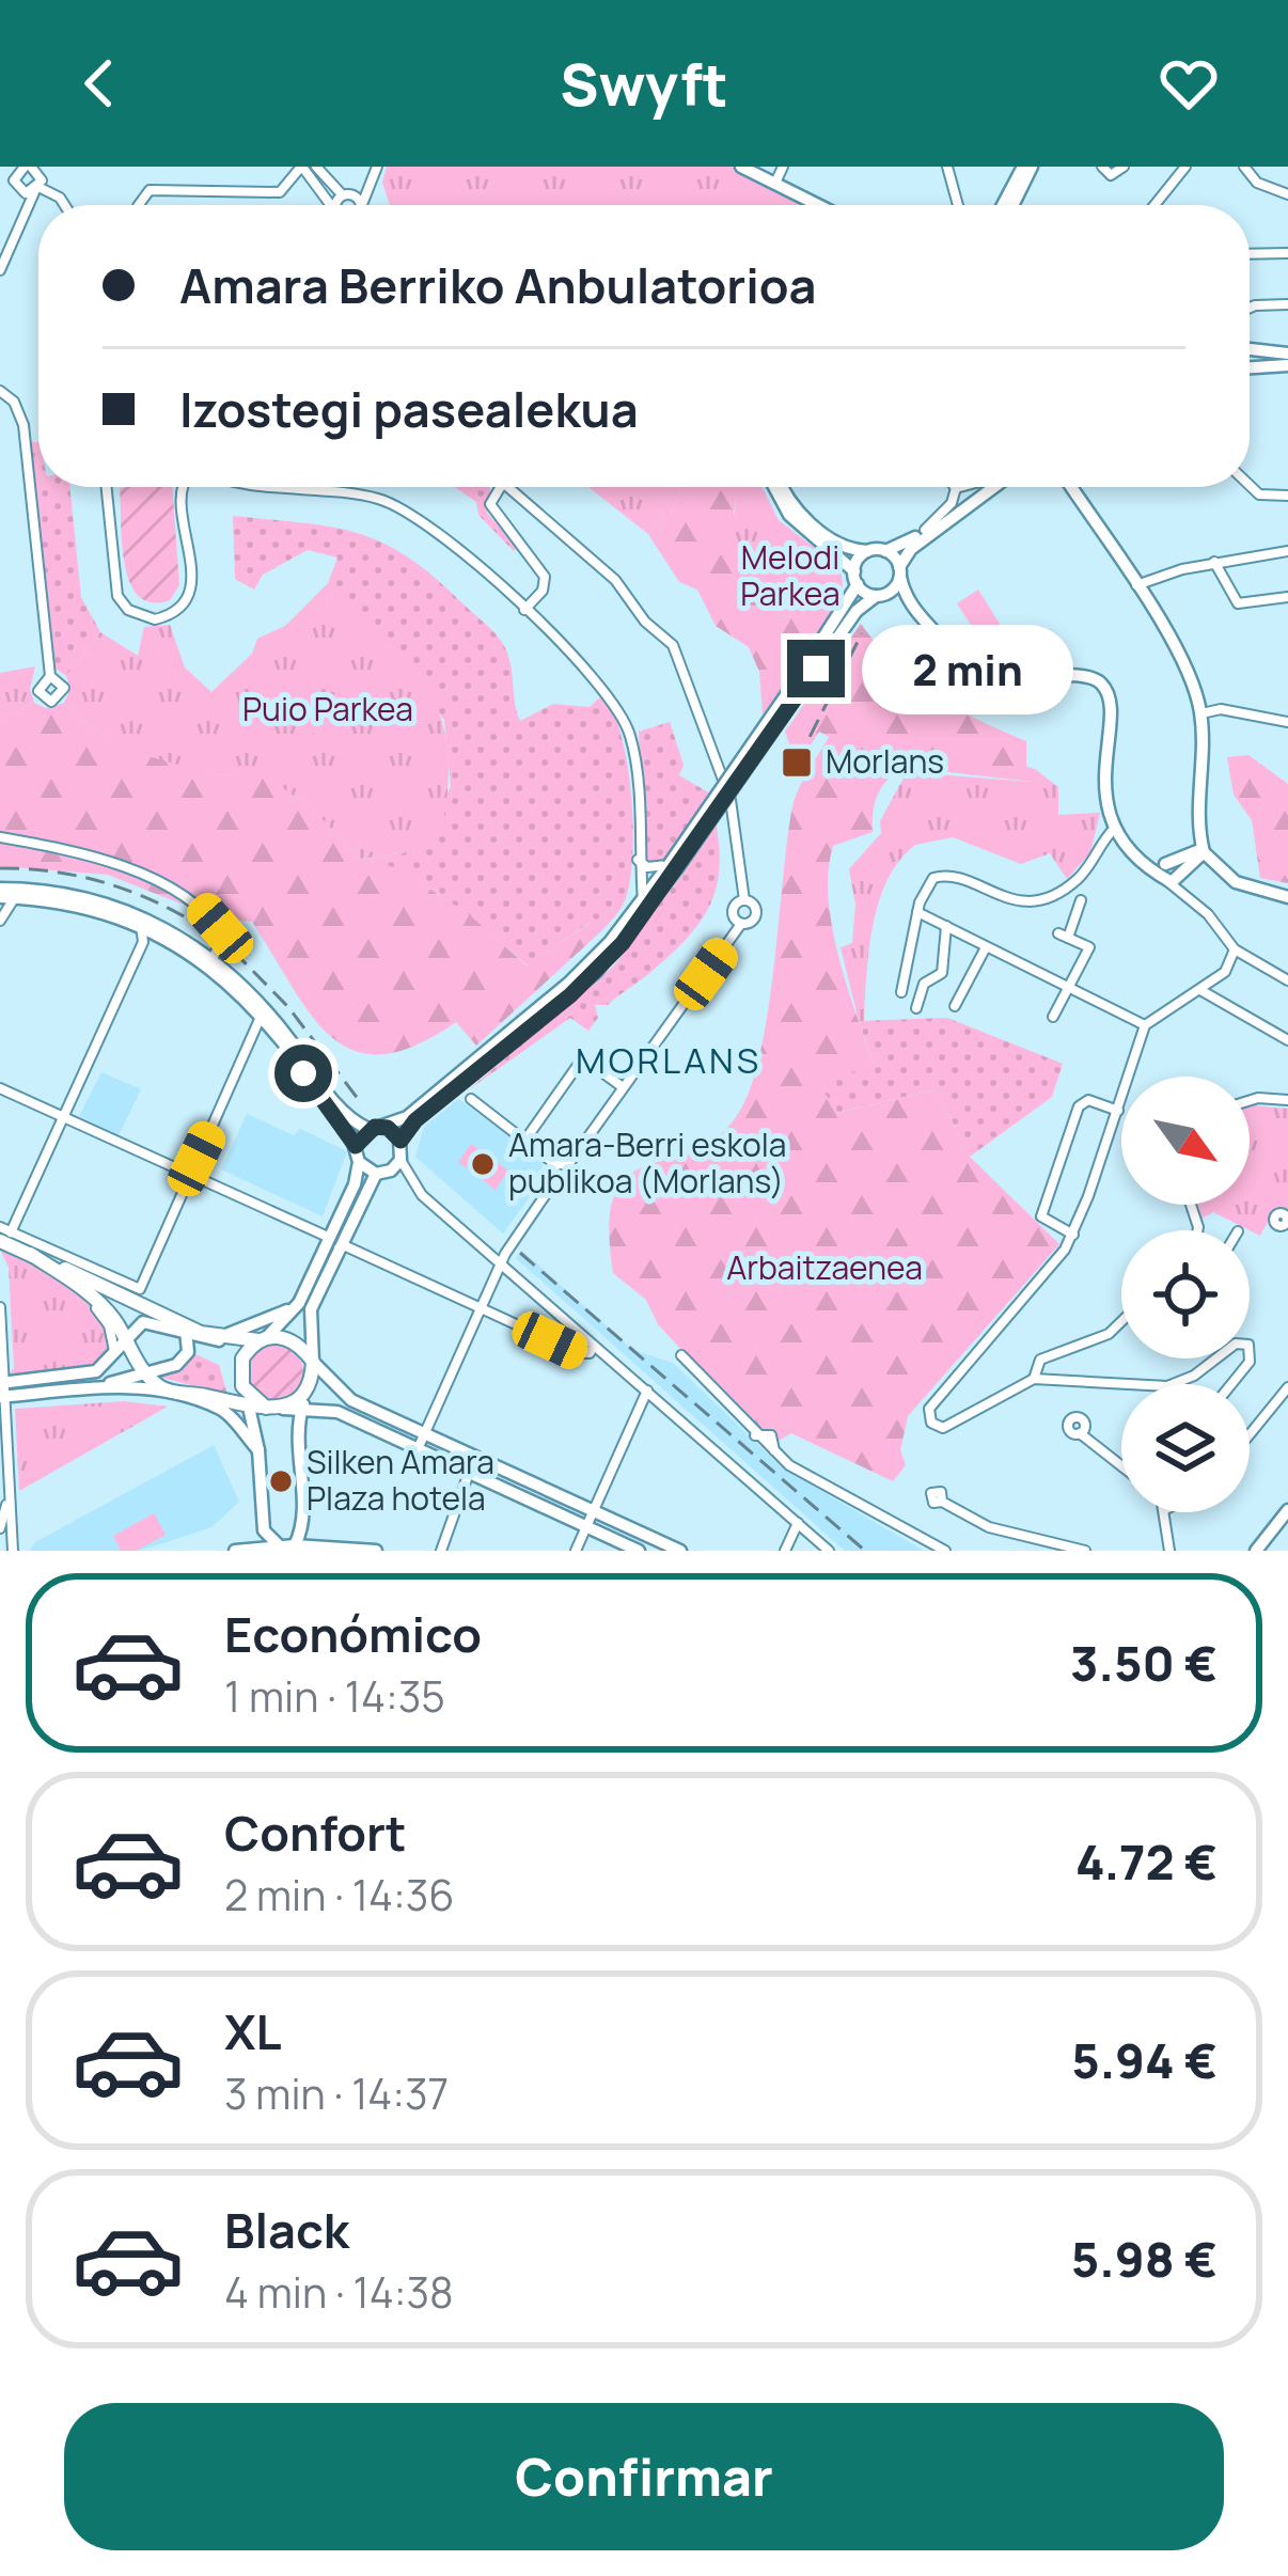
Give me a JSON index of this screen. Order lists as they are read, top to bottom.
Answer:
{
  "districts": ["MORLANS"],
  "parks": ["Melodi Parkea", "Puio Parkea", "Arbaitzaenea"],
  "places": {
    "transit": ["Morlans"],
    "other": ["Amara-Berri eskola publikoa (Morlans)", "Silken Amara Plaza hotela"]
  },
  "north": "bottom right",
  "page": {
    "header": "Swyft",
    "banner": ["Amara Berriko Anbulatorioa", "Izostegi pasealekua"],
    "bubble": "2 min",
    "list": [
      {
        "name": "Económico",
        "note": "1 min · 14:35",
        "value": "3.50 €"
      },
      {
        "name": "Confort",
        "note": "2 min · 14:36",
        "value": "4.72 €"
      },
      {
        "name": "XL",
        "note": "3 min · 14:37",
        "value": "5.94 €"
      },
      {
        "name": "Black",
        "note": "4 min · 14:38",
        "value": "5.98 €"
      }
    ],
    "buttons": "Confirmar"
  }
}
